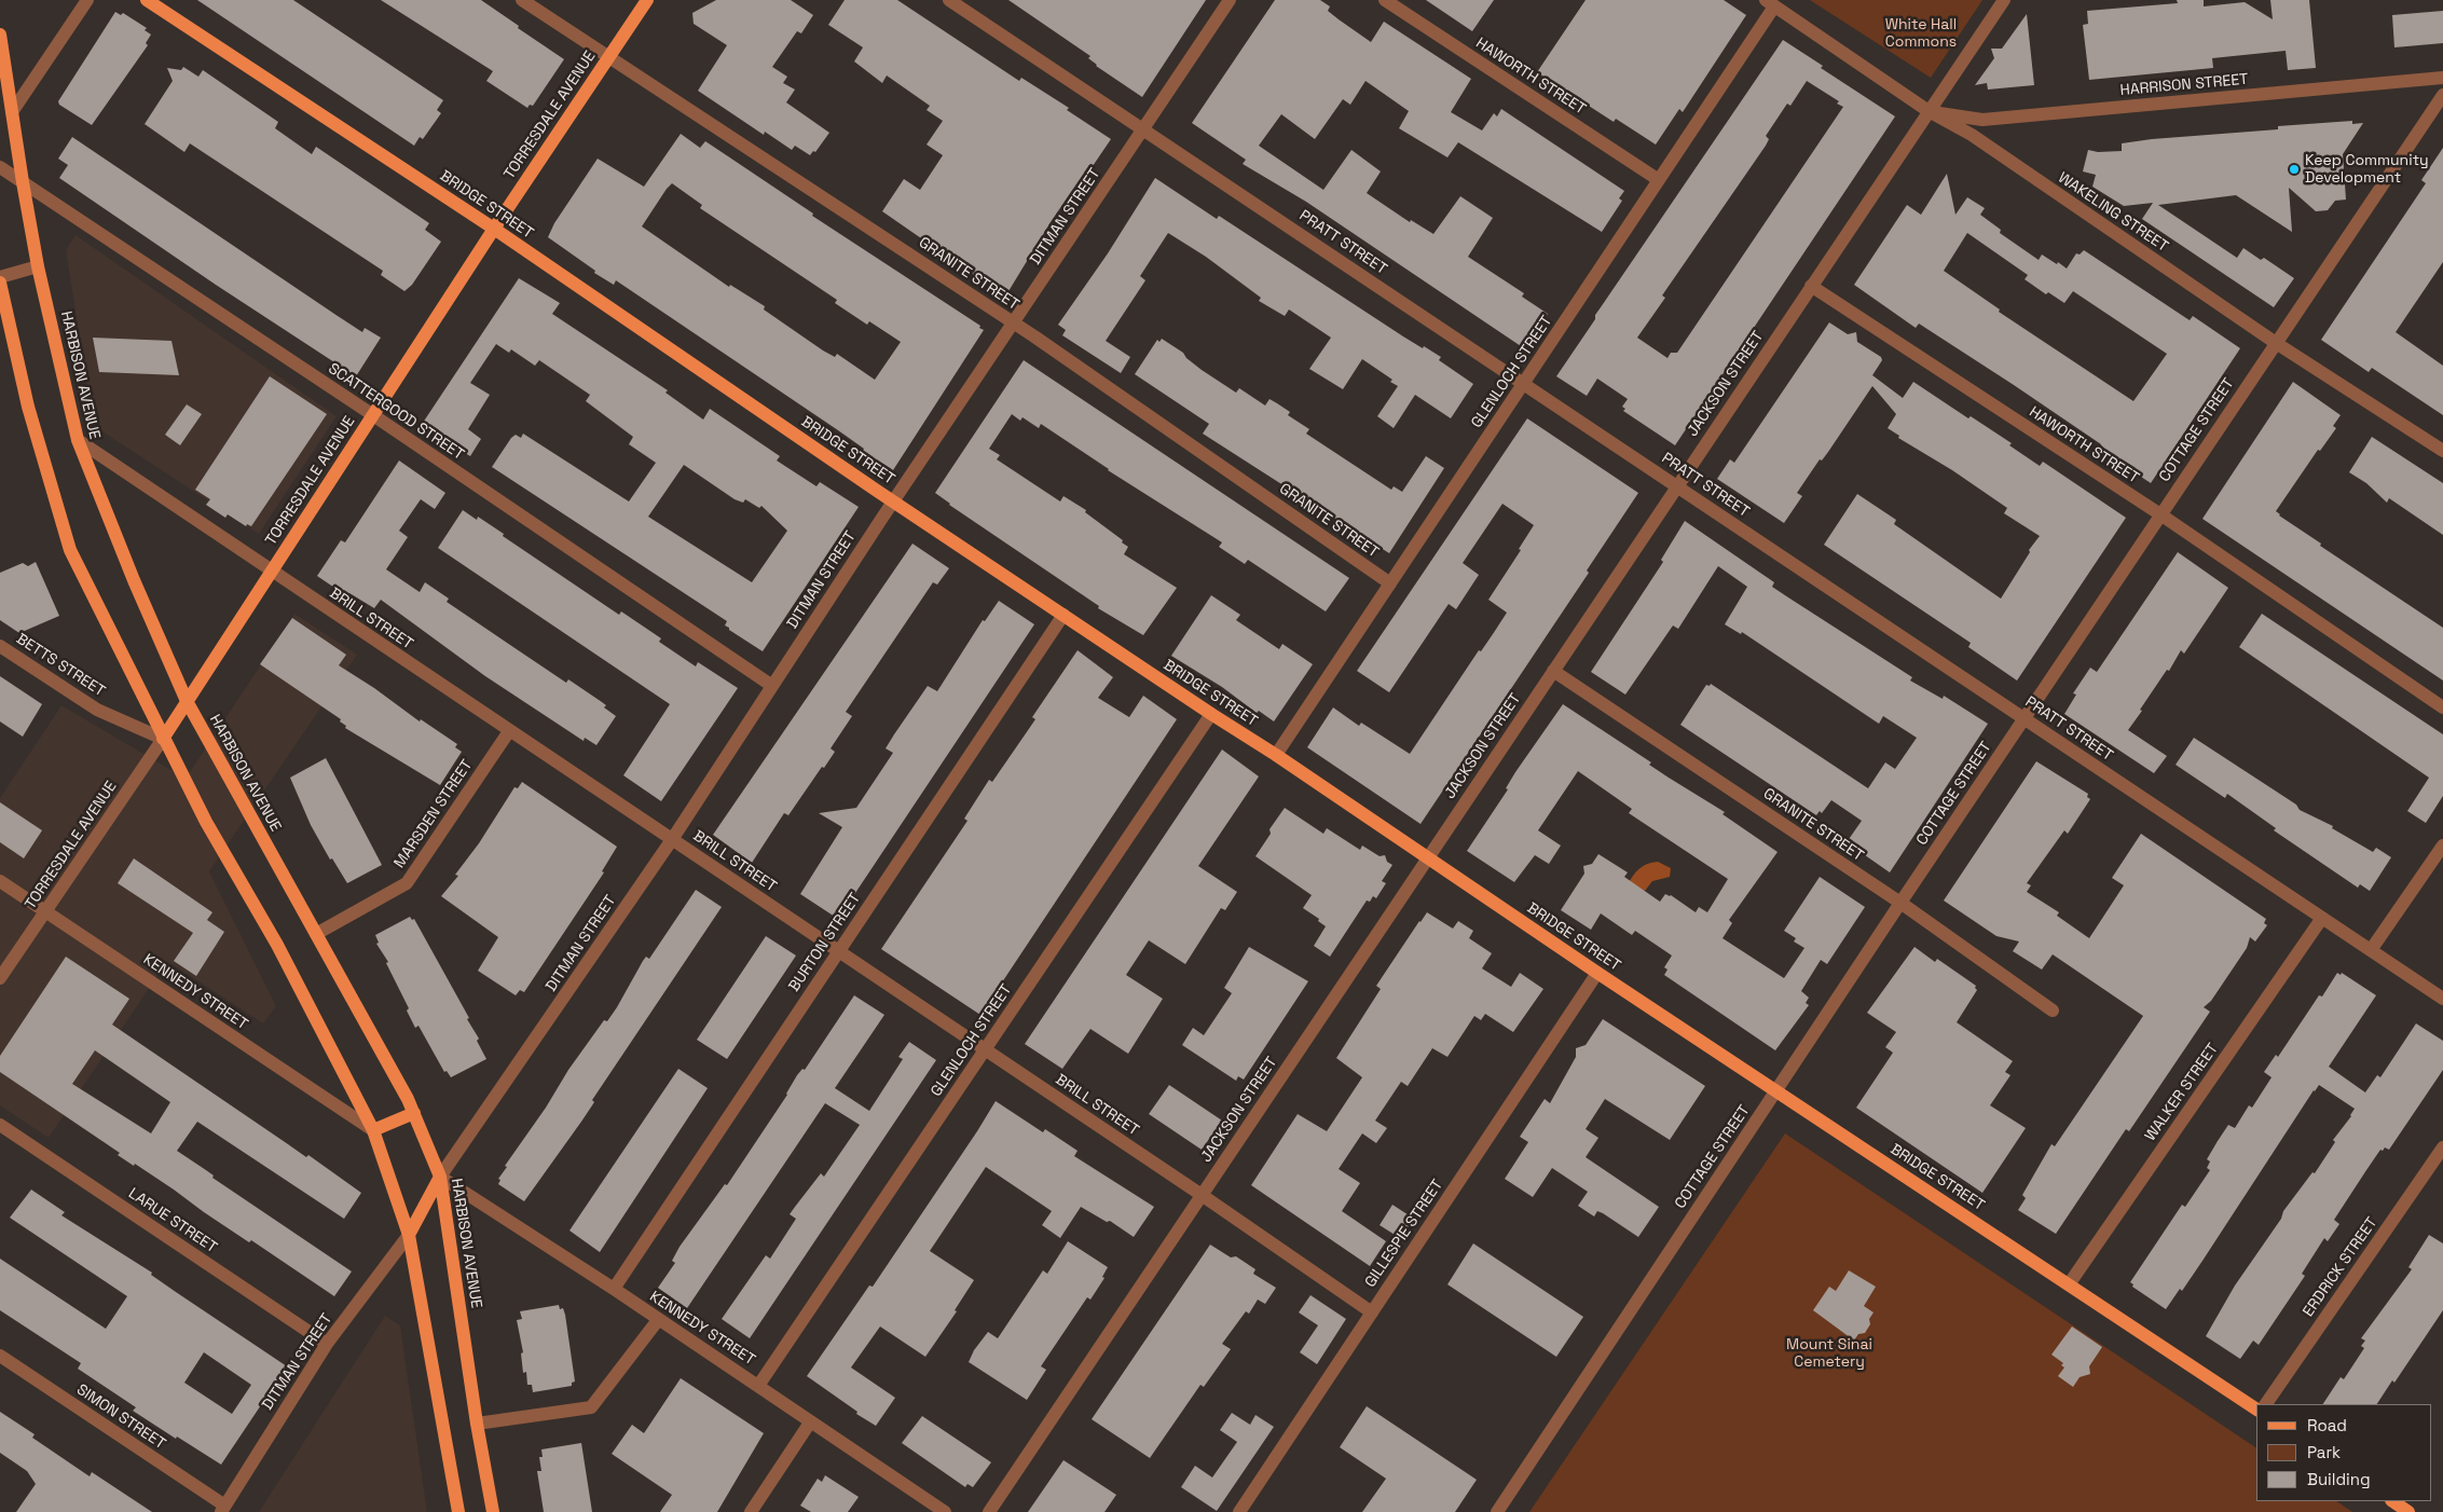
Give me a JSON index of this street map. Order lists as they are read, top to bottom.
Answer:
{
  "streets": {
    "main road": ["TORRESDALE AVENUE", "BRIDGE STREET", "HARBISON AVENUE"],
    "street": [
      "HAWORTH STREET",
      "HARRISON STREET",
      "WAKELING STREET",
      "DITMAN STREET",
      "PRATT STREET",
      "GRANITE STREET",
      "GLENLOCH STREET",
      "JACKSON STREET",
      "SCATTERGOOD STREET",
      "COTTAGE STREET",
      "BRILL STREET",
      "BETTS STREET",
      "MARSDEN STREET",
      "BURTON STREET",
      "KENNEDY STREET",
      "WALKER STREET",
      "LARUE STREET",
      "GILLESPIE STREET",
      "ERDRICK STREET",
      "SIMON STREET"
    ]
  },
  "crossings": [
    ["HAWORTH STREET", "GLENLOCH STREET"],
    ["HAWORTH STREET", "JACKSON STREET"],
    ["HAWORTH STREET", "COTTAGE STREET"],
    ["HARRISON STREET", "WAKELING STREET"],
    ["HARRISON STREET", "JACKSON STREET"],
    ["TORRESDALE AVENUE", "BRIDGE STREET"],
    ["TORRESDALE AVENUE", "GRANITE STREET"],
    ["TORRESDALE AVENUE", "HARBISON AVENUE"],
    ["TORRESDALE AVENUE", "SCATTERGOOD STREET"],
    ["TORRESDALE AVENUE", "BRILL STREET"],
    ["TORRESDALE AVENUE", "BETTS STREET"],
    ["TORRESDALE AVENUE", "KENNEDY STREET"],
    ["BRIDGE STREET", "DITMAN STREET"],
    ["BRIDGE STREET", "GLENLOCH STREET"],
    ["BRIDGE STREET", "JACKSON STREET"],
    ["BRIDGE STREET", "COTTAGE STREET"],
    ["BRIDGE STREET", "BURTON STREET"],
    ["BRIDGE STREET", "WALKER STREET"],
    ["BRIDGE STREET", "GILLESPIE STREET"],
    ["WAKELING STREET", "GLENLOCH STREET"],
    ["WAKELING STREET", "JACKSON STREET"],
    ["WAKELING STREET", "COTTAGE STREET"],
    ["DITMAN STREET", "PRATT STREET"],
    ["DITMAN STREET", "GRANITE STREET"],
    ["DITMAN STREET", "HARBISON AVENUE"],
    ["DITMAN STREET", "SCATTERGOOD STREET"],
    ["DITMAN STREET", "BRILL STREET"],
    ["DITMAN STREET", "KENNEDY STREET"],
    ["DITMAN STREET", "LARUE STREET"],
    ["DITMAN STREET", "SIMON STREET"],
    ["PRATT STREET", "GLENLOCH STREET"],
    ["PRATT STREET", "JACKSON STREET"],
    ["PRATT STREET", "COTTAGE STREET"],
    ["PRATT STREET", "WALKER STREET"],
    ["GRANITE STREET", "GLENLOCH STREET"],
    ["GRANITE STREET", "JACKSON STREET"],
    ["GRANITE STREET", "COTTAGE STREET"],
    ["GLENLOCH STREET", "BRILL STREET"],
    ["GLENLOCH STREET", "KENNEDY STREET"],
    ["HARBISON AVENUE", "SCATTERGOOD STREET"],
    ["HARBISON AVENUE", "BRILL STREET"],
    ["HARBISON AVENUE", "MARSDEN STREET"],
    ["HARBISON AVENUE", "KENNEDY STREET"],
    ["JACKSON STREET", "BRILL STREET"],
    ["BRILL STREET", "MARSDEN STREET"],
    ["BRILL STREET", "BURTON STREET"],
    ["BRILL STREET", "GILLESPIE STREET"],
    ["BURTON STREET", "KENNEDY STREET"]
  ],
  "parks": ["White Hall Commons", "Mount Sinai Cemetery"],
  "places": ["Keep Community Development"],
  "legend": ["Road", "Park", "Building"]
}
